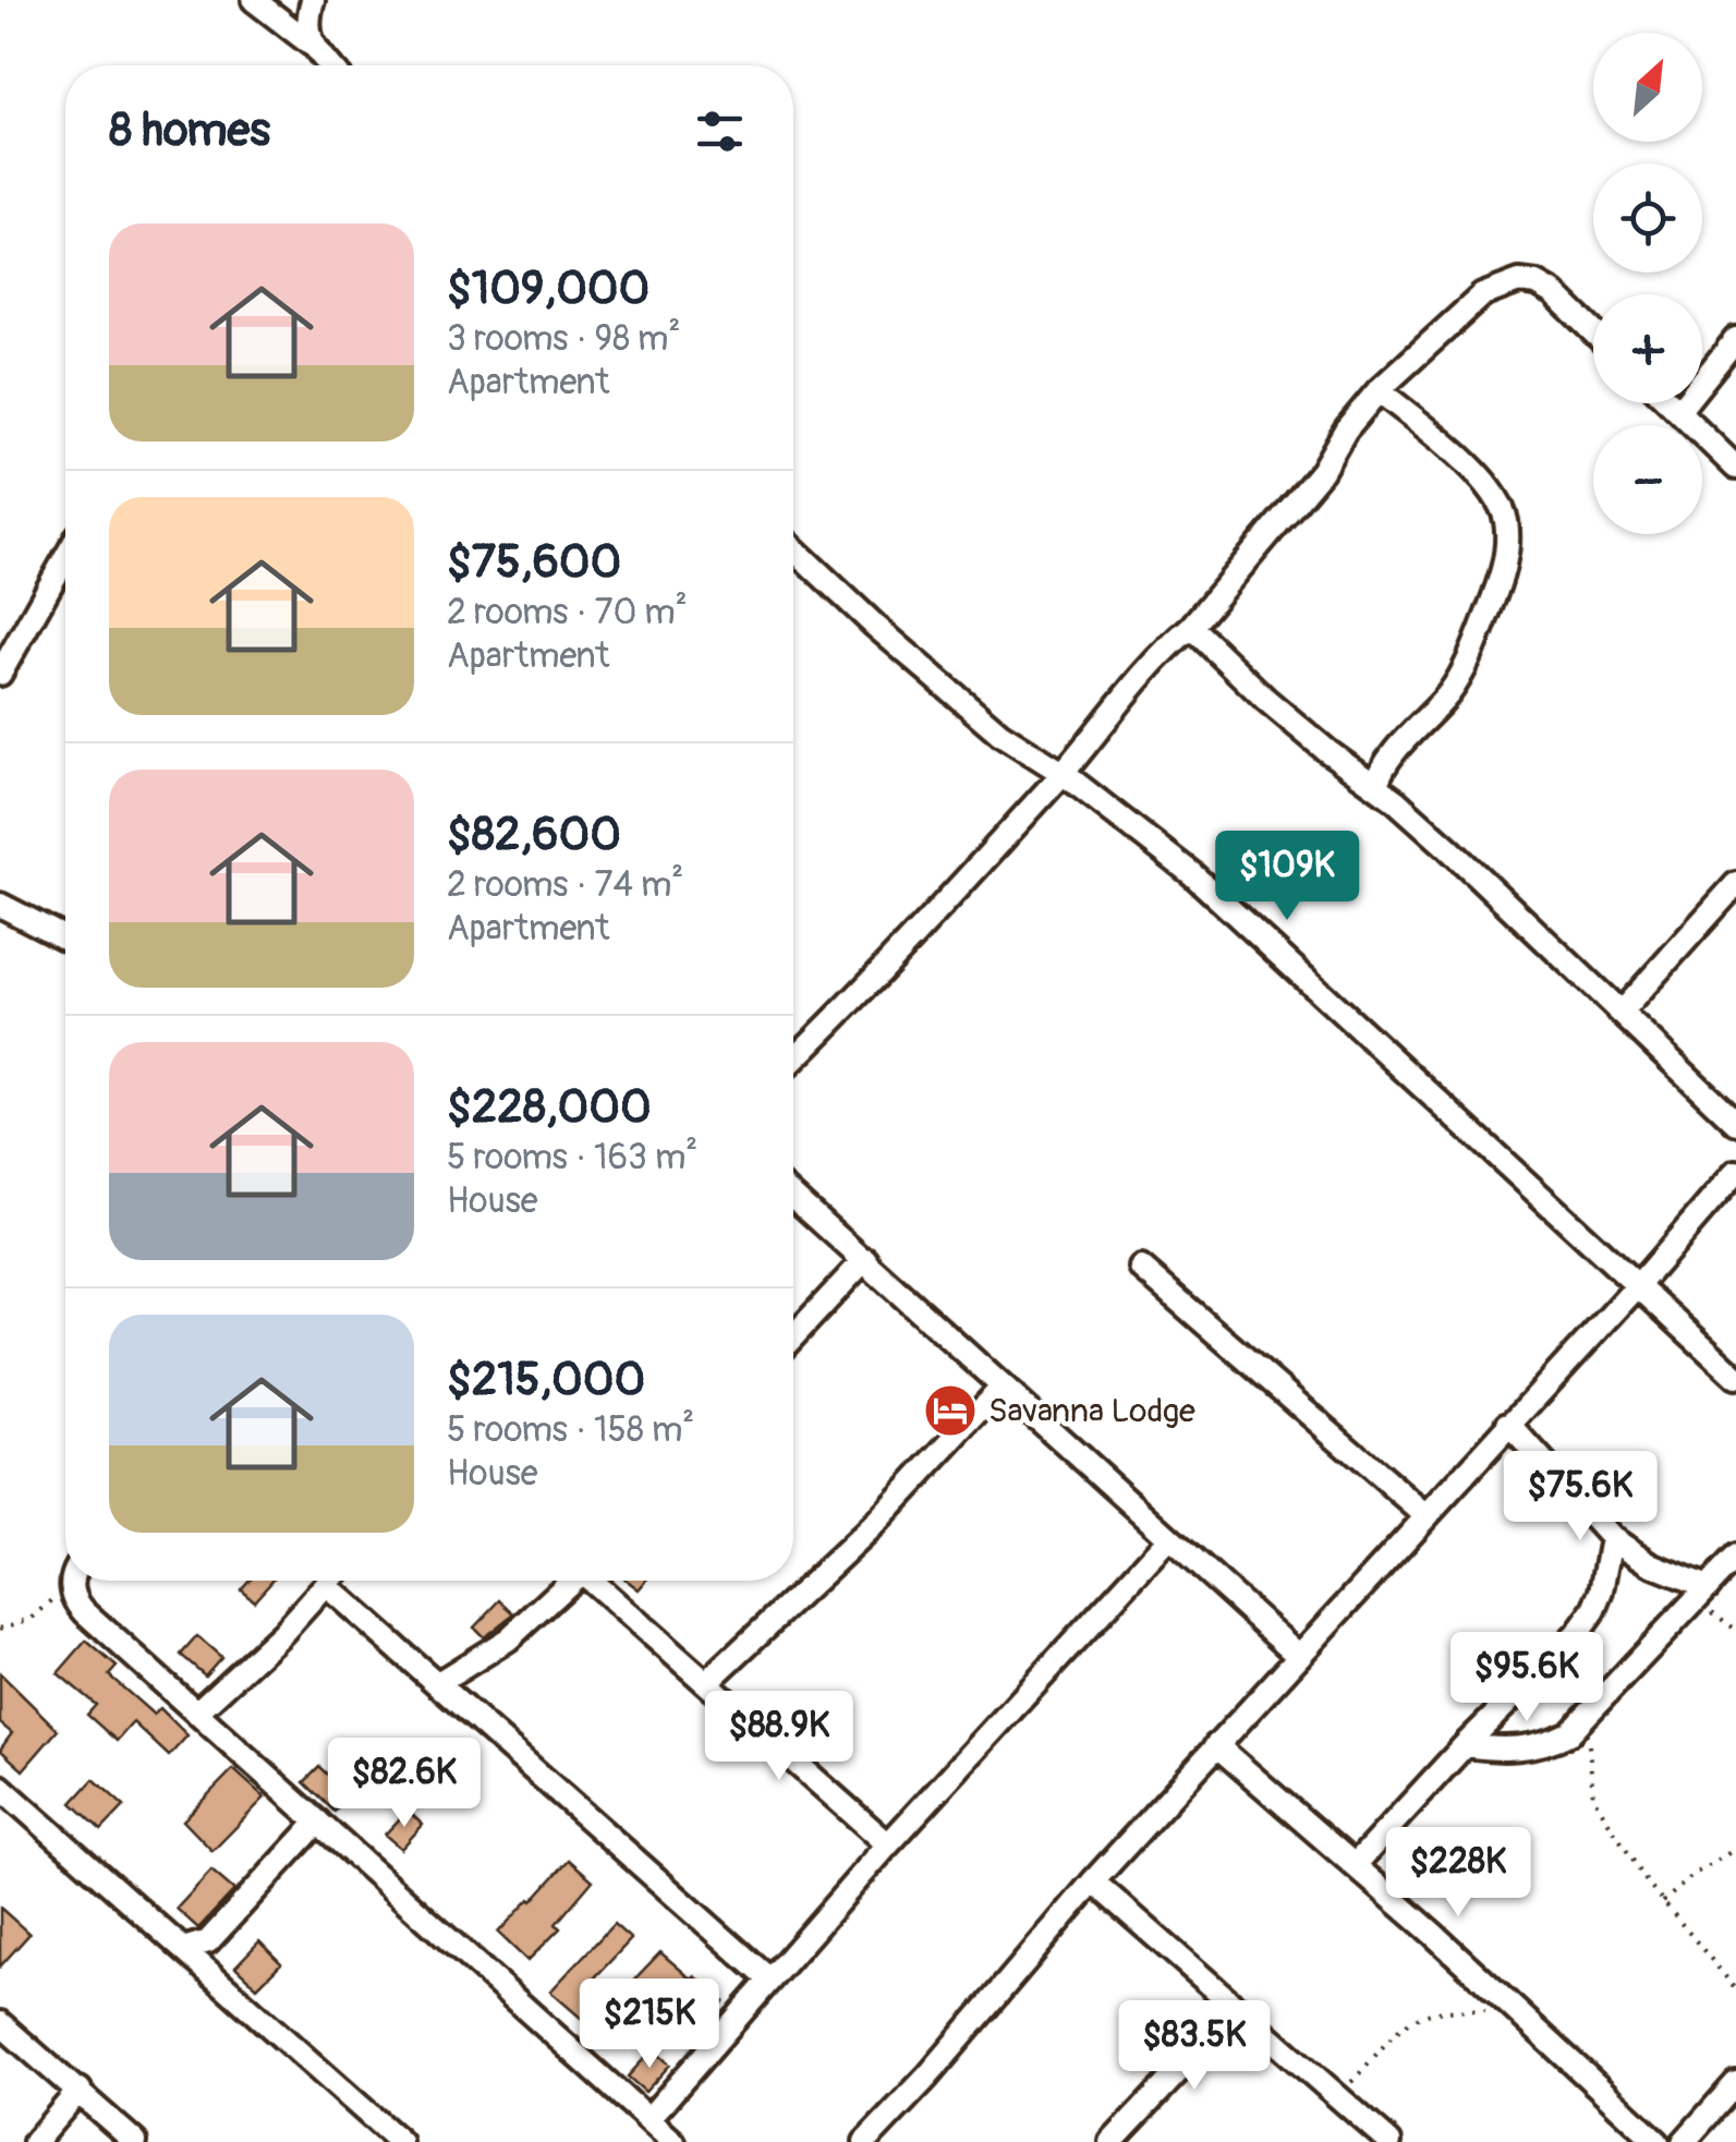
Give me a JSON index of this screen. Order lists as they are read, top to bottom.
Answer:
{
  "places": {
    "hotel": ["Savanna Lodge"]
  },
  "north": "top right",
  "page": {
    "map_buttons": ["+", "−"],
    "heading": "8 homes",
    "list": [
      {
        "name": "$109,000",
        "note": "3 rooms · 98 m² · Apartment"
      },
      {
        "name": "$75,600",
        "note": "2 rooms · 70 m² · Apartment"
      },
      {
        "name": "$82,600",
        "note": "2 rooms · 74 m² · Apartment"
      },
      {
        "name": "$228,000",
        "note": "5 rooms · 163 m² · House"
      },
      {
        "name": "$215,000",
        "note": "5 rooms · 158 m² · House"
      }
    ],
    "price": [
      "$109K",
      "$75.6K",
      "$95.6K",
      "$88.9K",
      "$82.6K",
      "$228K",
      "$215K",
      "$83.5K"
    ]
  }
}
